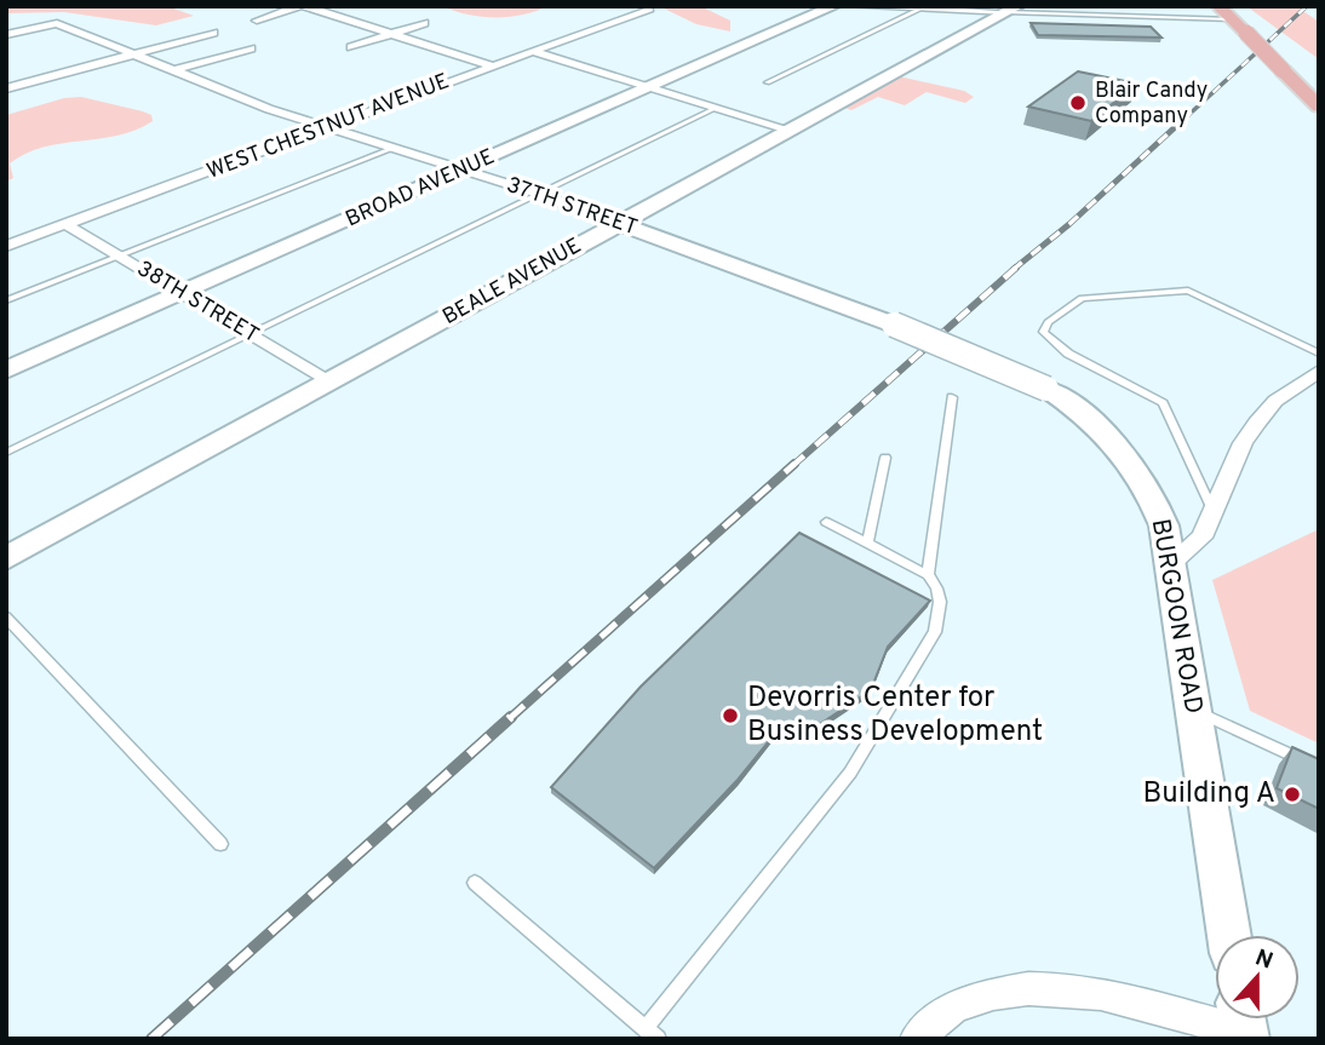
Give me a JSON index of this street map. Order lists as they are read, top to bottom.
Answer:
{
  "streets": {
    "street": [
      "WEST CHESTNUT AVENUE",
      "BROAD AVENUE",
      "37TH STREET",
      "BEALE AVENUE",
      "38TH STREET",
      "BURGOON ROAD"
    ]
  },
  "crossings": [
    ["WEST CHESTNUT AVENUE", "37TH STREET"],
    ["WEST CHESTNUT AVENUE", "38TH STREET"],
    ["BROAD AVENUE", "37TH STREET"],
    ["BROAD AVENUE", "38TH STREET"],
    ["37TH STREET", "BEALE AVENUE"],
    ["37TH STREET", "BURGOON ROAD"],
    ["BEALE AVENUE", "38TH STREET"]
  ],
  "places": ["Blair Candy Company", "Devorris Center for Business Development", "Building A"],
  "north": "top"
}
